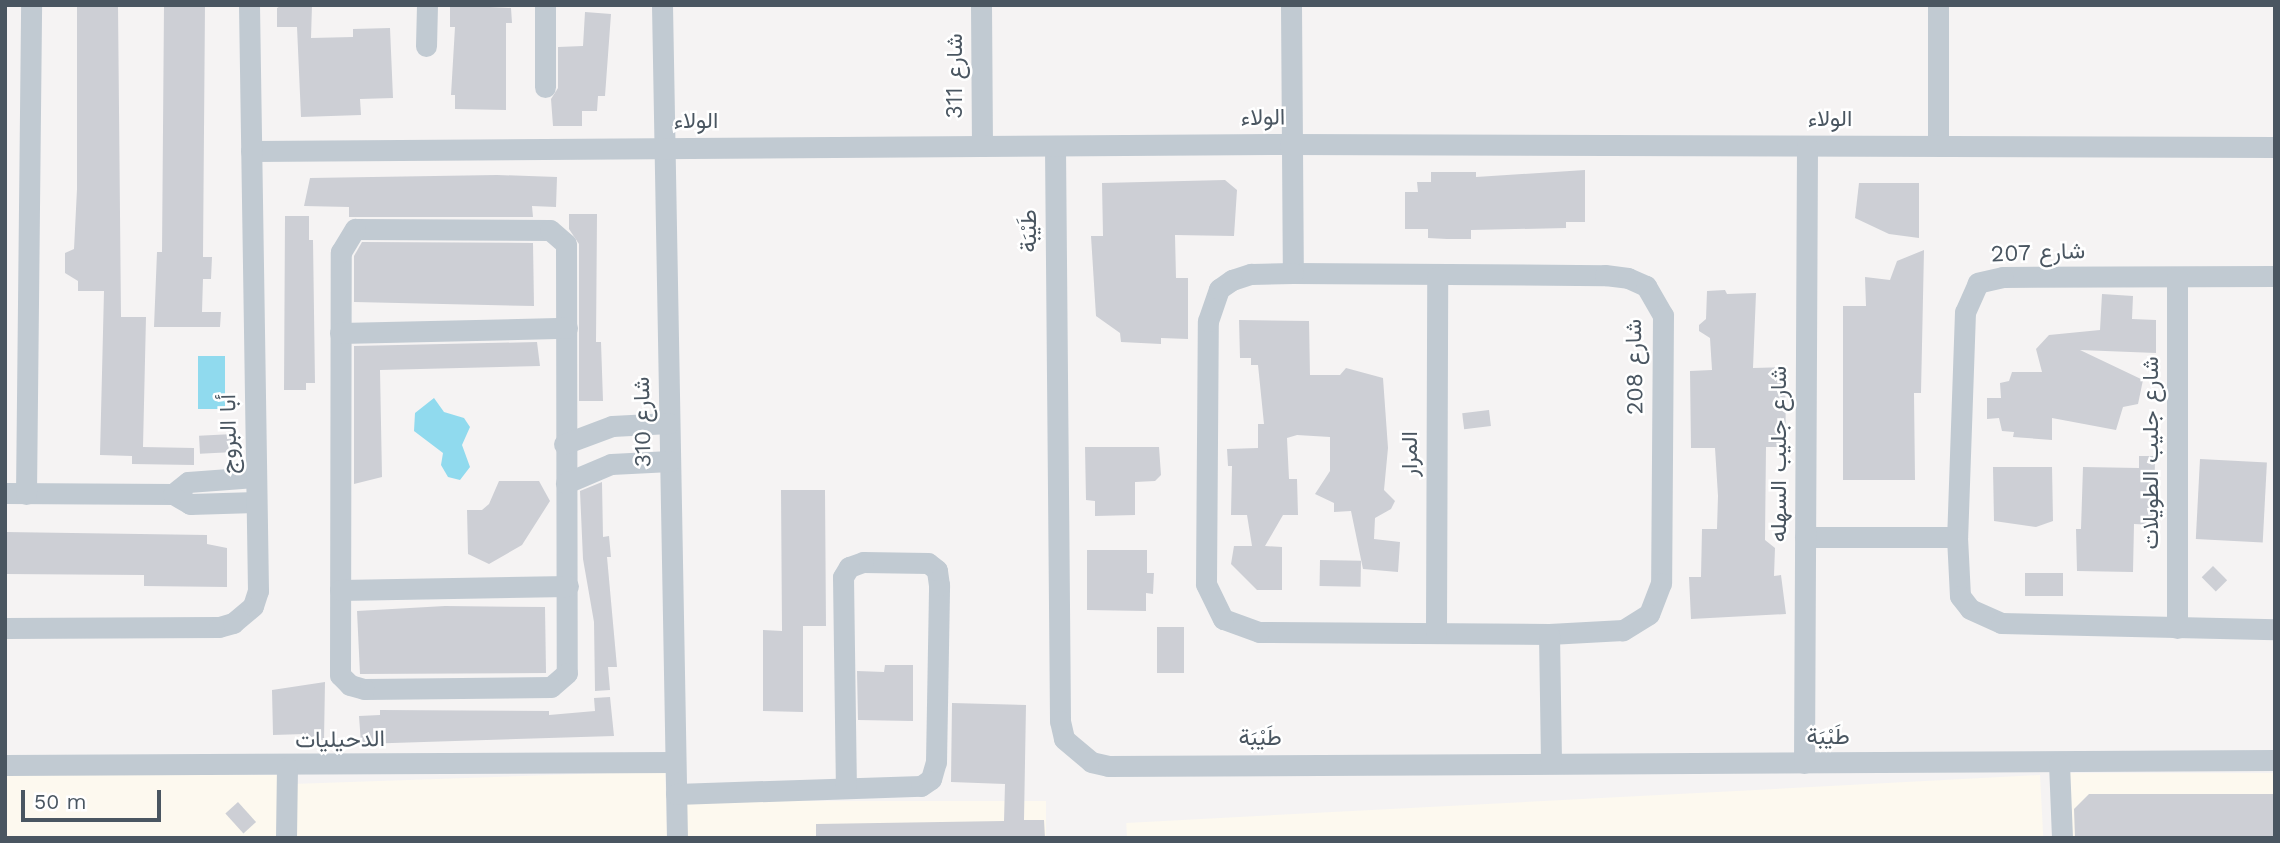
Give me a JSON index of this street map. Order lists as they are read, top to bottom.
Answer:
{
  "streets": {
    "street": [
      "شارع 311",
      "الولاء",
      "طَيْبَة",
      "شارع 207",
      "شارع 208",
      "شارع 310",
      "أبا البروج",
      "شارع جليب الطويلات",
      "المرار",
      "شارع جليب السهله",
      "الدحيليات"
    ]
  },
  "crossings": [
    ["شارع 311", "الولاء"],
    ["الولاء", "طَيْبَة"],
    ["الولاء", "شارع 310"],
    ["الولاء", "أبا البروج"],
    ["الولاء", "شارع جليب السهله"],
    ["طَيْبَة", "شارع جليب السهله"],
    ["شارع 207", "شارع جليب الطويلات"],
    ["شارع 208", "المرار"],
    ["شارع 310", "الدحيليات"]
  ],
  "scale_bar": "50 m"
}
